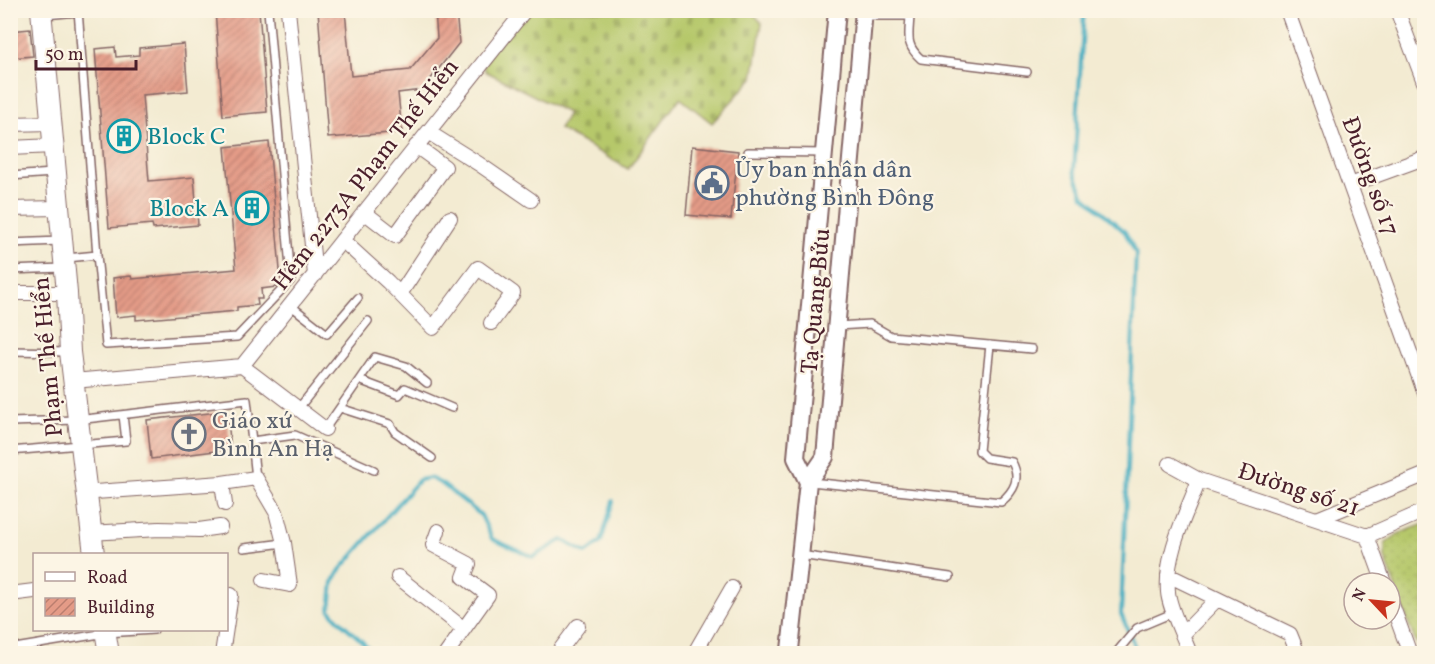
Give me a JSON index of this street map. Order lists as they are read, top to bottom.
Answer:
{
  "streets": {
    "main road": ["Phạm Thế Hiển"],
    "street": [
      "Hẻm 2273A Phạm Thế Hiển",
      "Đường số 17",
      "Tạ Quang Bửu",
      "Đường số 21"
    ]
  },
  "places": {
    "building": ["Block C", "Block A"],
    "public building": ["Ủy ban nhân dân phường Bình Đông"],
    "church": ["Giáo xứ Bình An Hạ"]
  },
  "legend": ["Road", "Building"],
  "scale_bar": "50 m",
  "north": "top left"
}
